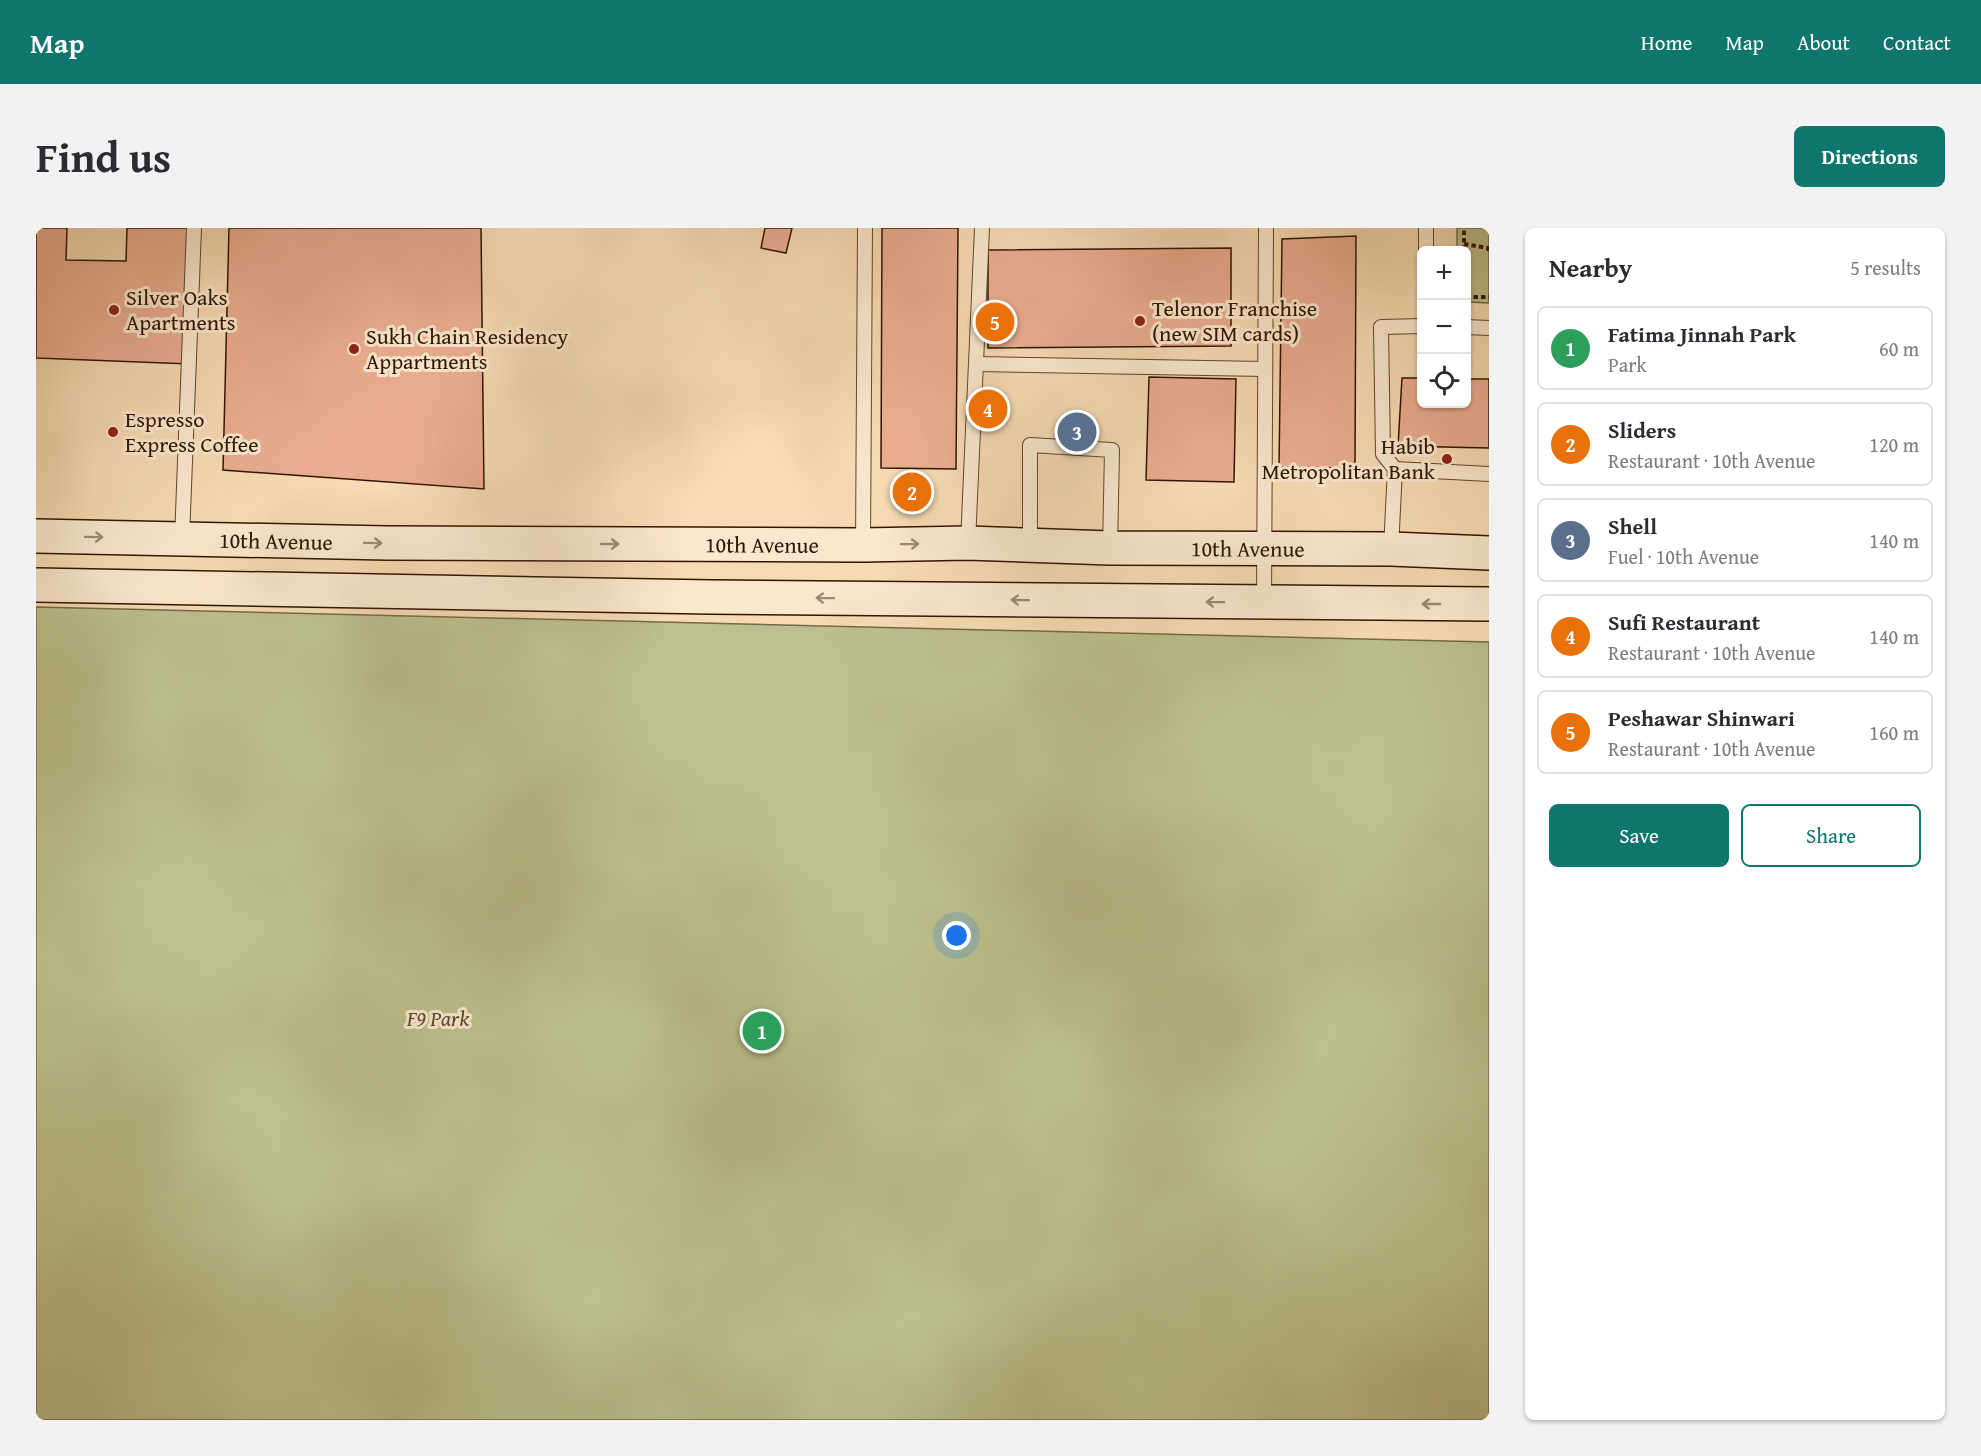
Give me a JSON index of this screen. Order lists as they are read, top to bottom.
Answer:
{
  "streets": {
    "main road": ["10th Avenue"]
  },
  "parks": ["F9 Park"],
  "places": [
    "Silver Oaks Apartments",
    "Telenor Franchise (new SIM cards)",
    "Sukh Chain Residency Appartments",
    "Espresso Express Coffee",
    "Habib Metropolitan Bank"
  ],
  "page": {
    "header": "Map",
    "nav": [
      "Home",
      "Map",
      "About",
      "Contact"
    ],
    "title": "Find us",
    "buttons": [
      "Directions",
      ["Save", "Share"]
    ],
    "heading": ["Nearby", "5 results"],
    "map_buttons": ["+", "−"],
    "pins": [
      "5",
      "4",
      "3",
      "2",
      "1"
    ],
    "list": [
      {
        "mark": "1",
        "name": "Fatima Jinnah Park",
        "note": "Park",
        "value": "60 m"
      },
      {
        "mark": "2",
        "name": "Sliders",
        "note": "Restaurant · 10th Avenue",
        "value": "120 m"
      },
      {
        "mark": "3",
        "name": "Shell",
        "note": "Fuel · 10th Avenue",
        "value": "140 m"
      },
      {
        "mark": "4",
        "name": "Sufi Restaurant",
        "note": "Restaurant · 10th Avenue",
        "value": "140 m"
      },
      {
        "mark": "5",
        "name": "Peshawar Shinwari",
        "note": "Restaurant · 10th Avenue",
        "value": "160 m"
      }
    ]
  }
}
